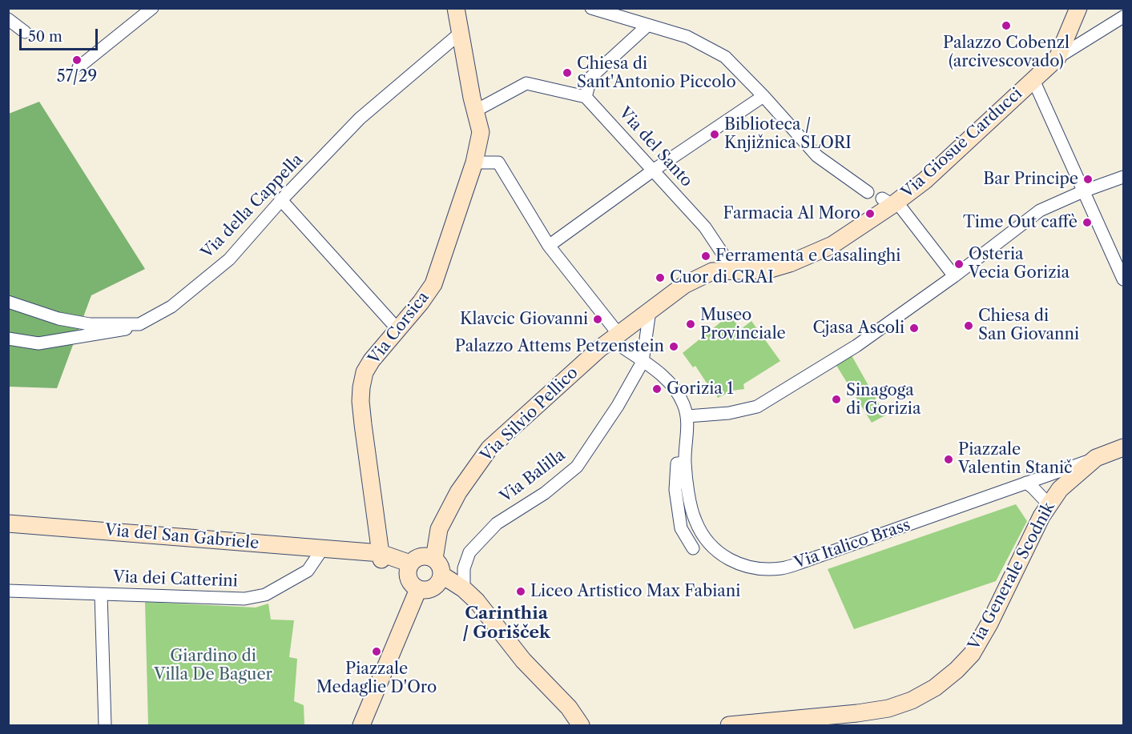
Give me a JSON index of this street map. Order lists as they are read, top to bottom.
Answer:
{
  "streets": {
    "main road": [
      "Via Giosuè Carducci",
      "Via Corsica",
      "Via Silvio Pellico",
      "Via del San Gabriele",
      "Via Italico Brass",
      "Via Generale Scodnik"
    ],
    "street": [
      "Via del Santo",
      "Via della Cappella",
      "Via Balilla",
      "Via dei Catterini"
    ]
  },
  "crossings": [
    ["Via Giosuè Carducci", "Via del Santo"],
    ["Via Giosuè Carducci", "Via Silvio Pellico"],
    ["Via Corsica", "Via del San Gabriele"],
    ["Via Silvio Pellico", "Via del San Gabriele"],
    ["Via del San Gabriele", "Via dei Catterini"],
    ["Via Italico Brass", "Via Generale Scodnik"]
  ],
  "districts": ["Carinthia / Gorišček"],
  "parks": ["Giardino di Villa De Baguer"],
  "places": [
    "Palazzo Cobenzl (arcivescovado)",
    "57/29",
    "Chiesa di Sant'Antonio Piccolo",
    "Biblioteca / Knjižnica SLORI",
    "Bar Principe",
    "Farmacia Al Moro",
    "Time Out caffè",
    "Ferramenta e Casalinghi",
    "Osteria Vecia Gorizia",
    "Cuor di CRAI",
    "Klavcic Giovanni",
    "Museo Provinciale",
    "Chiesa di San Giovanni",
    "Cjasa Ascoli",
    "Palazzo Attems Petzenstein",
    "Gorizia 1",
    "Sinagoga di Gorizia",
    "Piazzale Valentin Stanič",
    "Liceo Artistico Max Fabiani",
    "Piazzale Medaglie D'Oro"
  ],
  "scale_bar": "50 m"
}
